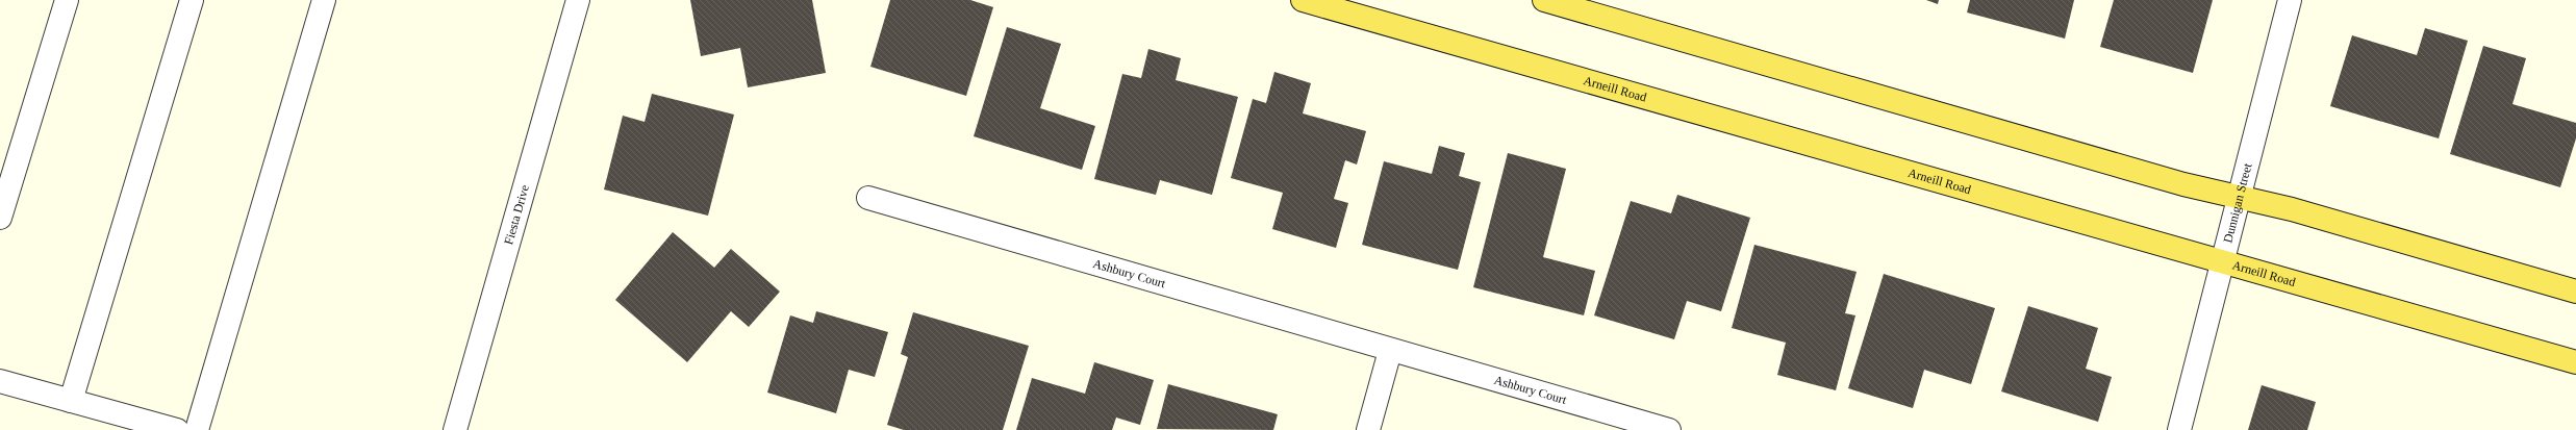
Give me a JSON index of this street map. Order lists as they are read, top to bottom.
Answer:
{
  "streets": {
    "main road": ["Arneill Road"],
    "street": ["Dunnigan Street", "Fiesta Drive", "Ashbury Court"]
  },
  "crossings": [
    ["Arneill Road", "Dunnigan Street"]
  ]
}
